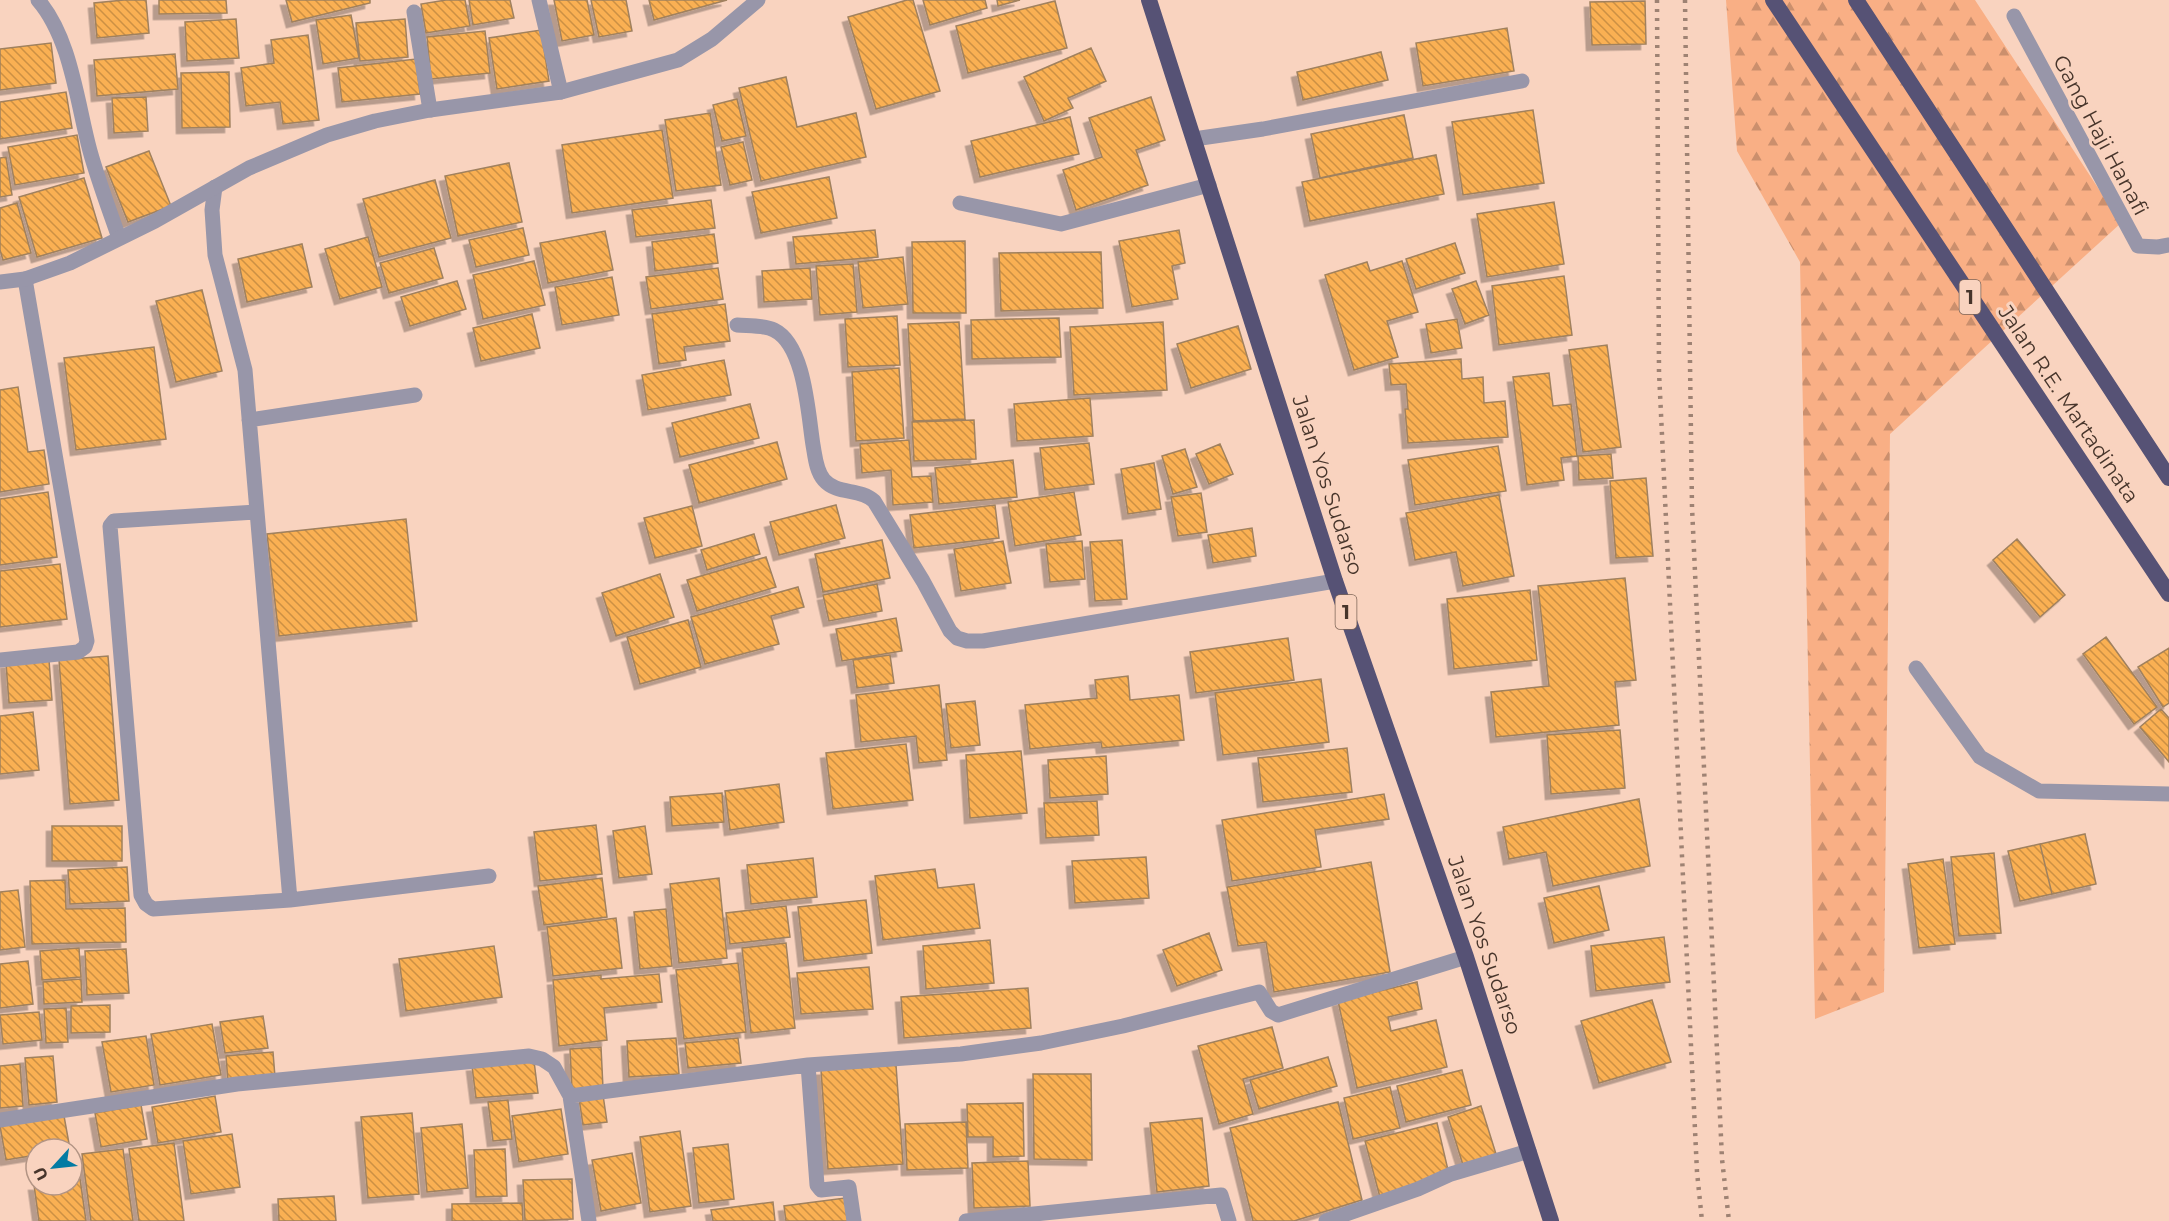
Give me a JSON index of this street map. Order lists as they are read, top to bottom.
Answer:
{
  "streets": {
    "highway": ["1", "Jalan R.E. Martadinata", "Jalan Yos Sudarso"],
    "street": ["Gang Haji Hanafi"]
  },
  "north": "bottom left"
}
